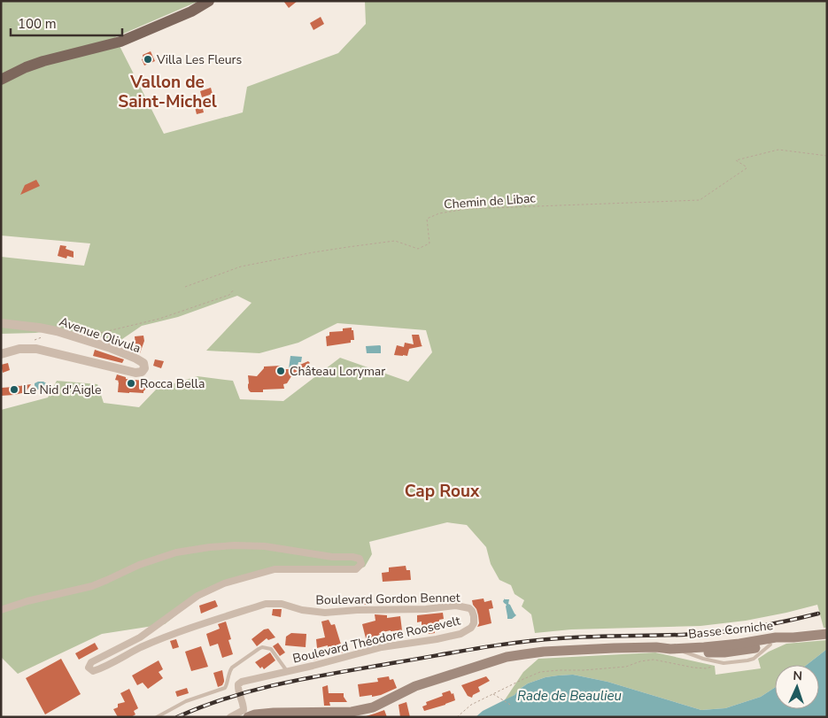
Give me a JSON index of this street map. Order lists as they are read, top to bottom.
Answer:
{
  "streets": {
    "main road": ["Basse Corniche"],
    "street": ["Avenue Olivula", "Boulevard Gordon Bennet", "Boulevard Théodore Roosevelt"],
    "path": ["Chemin de Libac"]
  },
  "crossings": [
    ["Boulevard Gordon Bennet", "Boulevard Théodore Roosevelt"]
  ],
  "districts": ["Vallon de Saint-Michel", "Cap Roux"],
  "water": ["Rade de Beaulieu"],
  "places": [
    "Villa Les Fleurs",
    "Château Lorymar",
    "Rocca Bella",
    "Le Nid d'Aigle"
  ],
  "scale_bar": "100 m",
  "north": "top"
}
